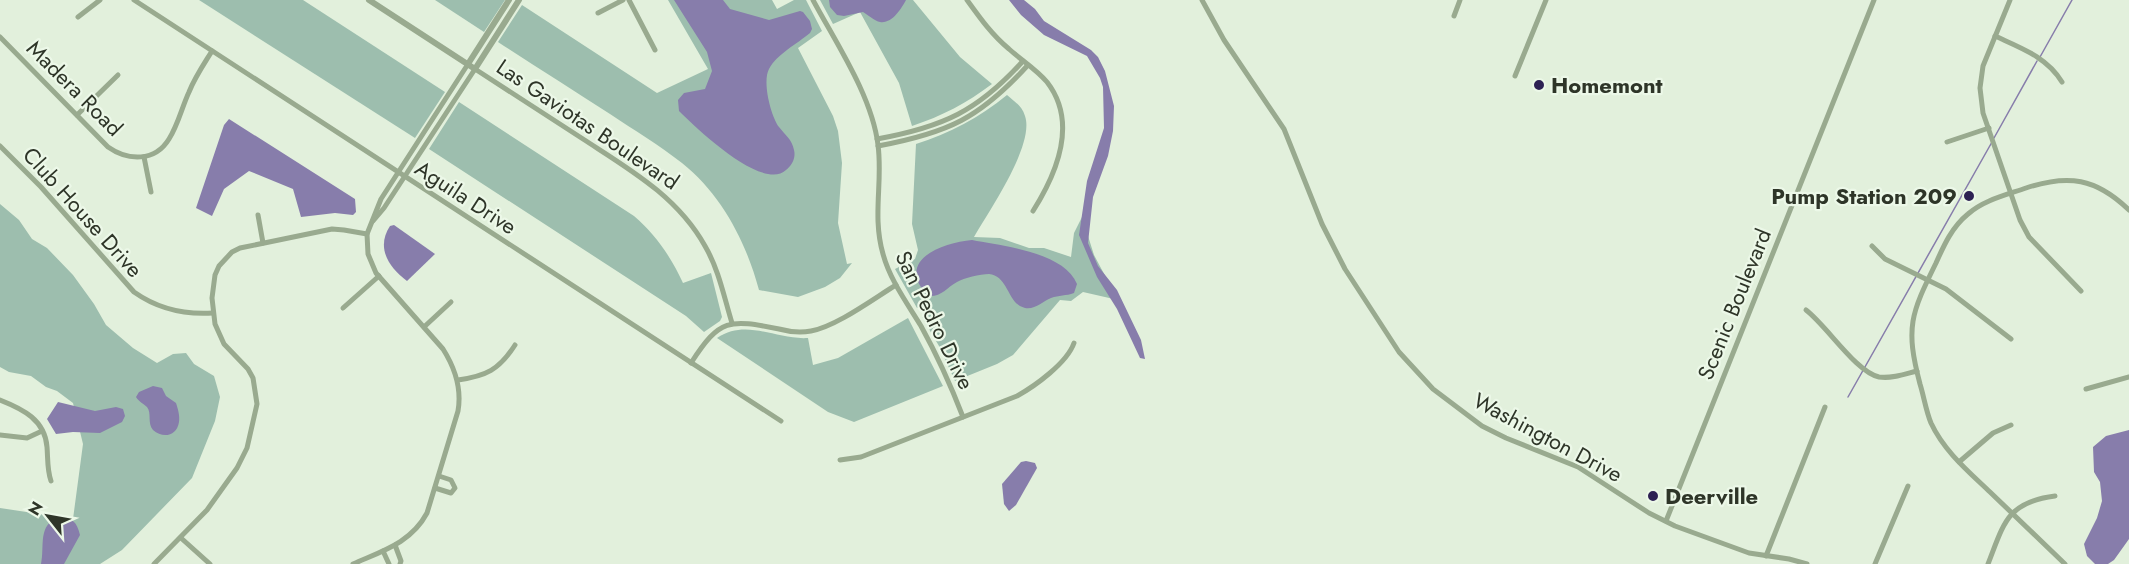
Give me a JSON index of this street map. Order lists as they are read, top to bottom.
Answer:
{
  "streets": {
    "street": [
      "Madera Road",
      "Las Gaviotas Boulevard",
      "Aguila Drive",
      "Club House Drive",
      "Scenic Boulevard",
      "San Pedro Drive",
      "Washington Drive"
    ]
  },
  "crossings": [
    ["Scenic Boulevard", "Washington Drive"]
  ],
  "places": ["Homemont", "Pump Station 209", "Deerville"],
  "north": "top left"
}
